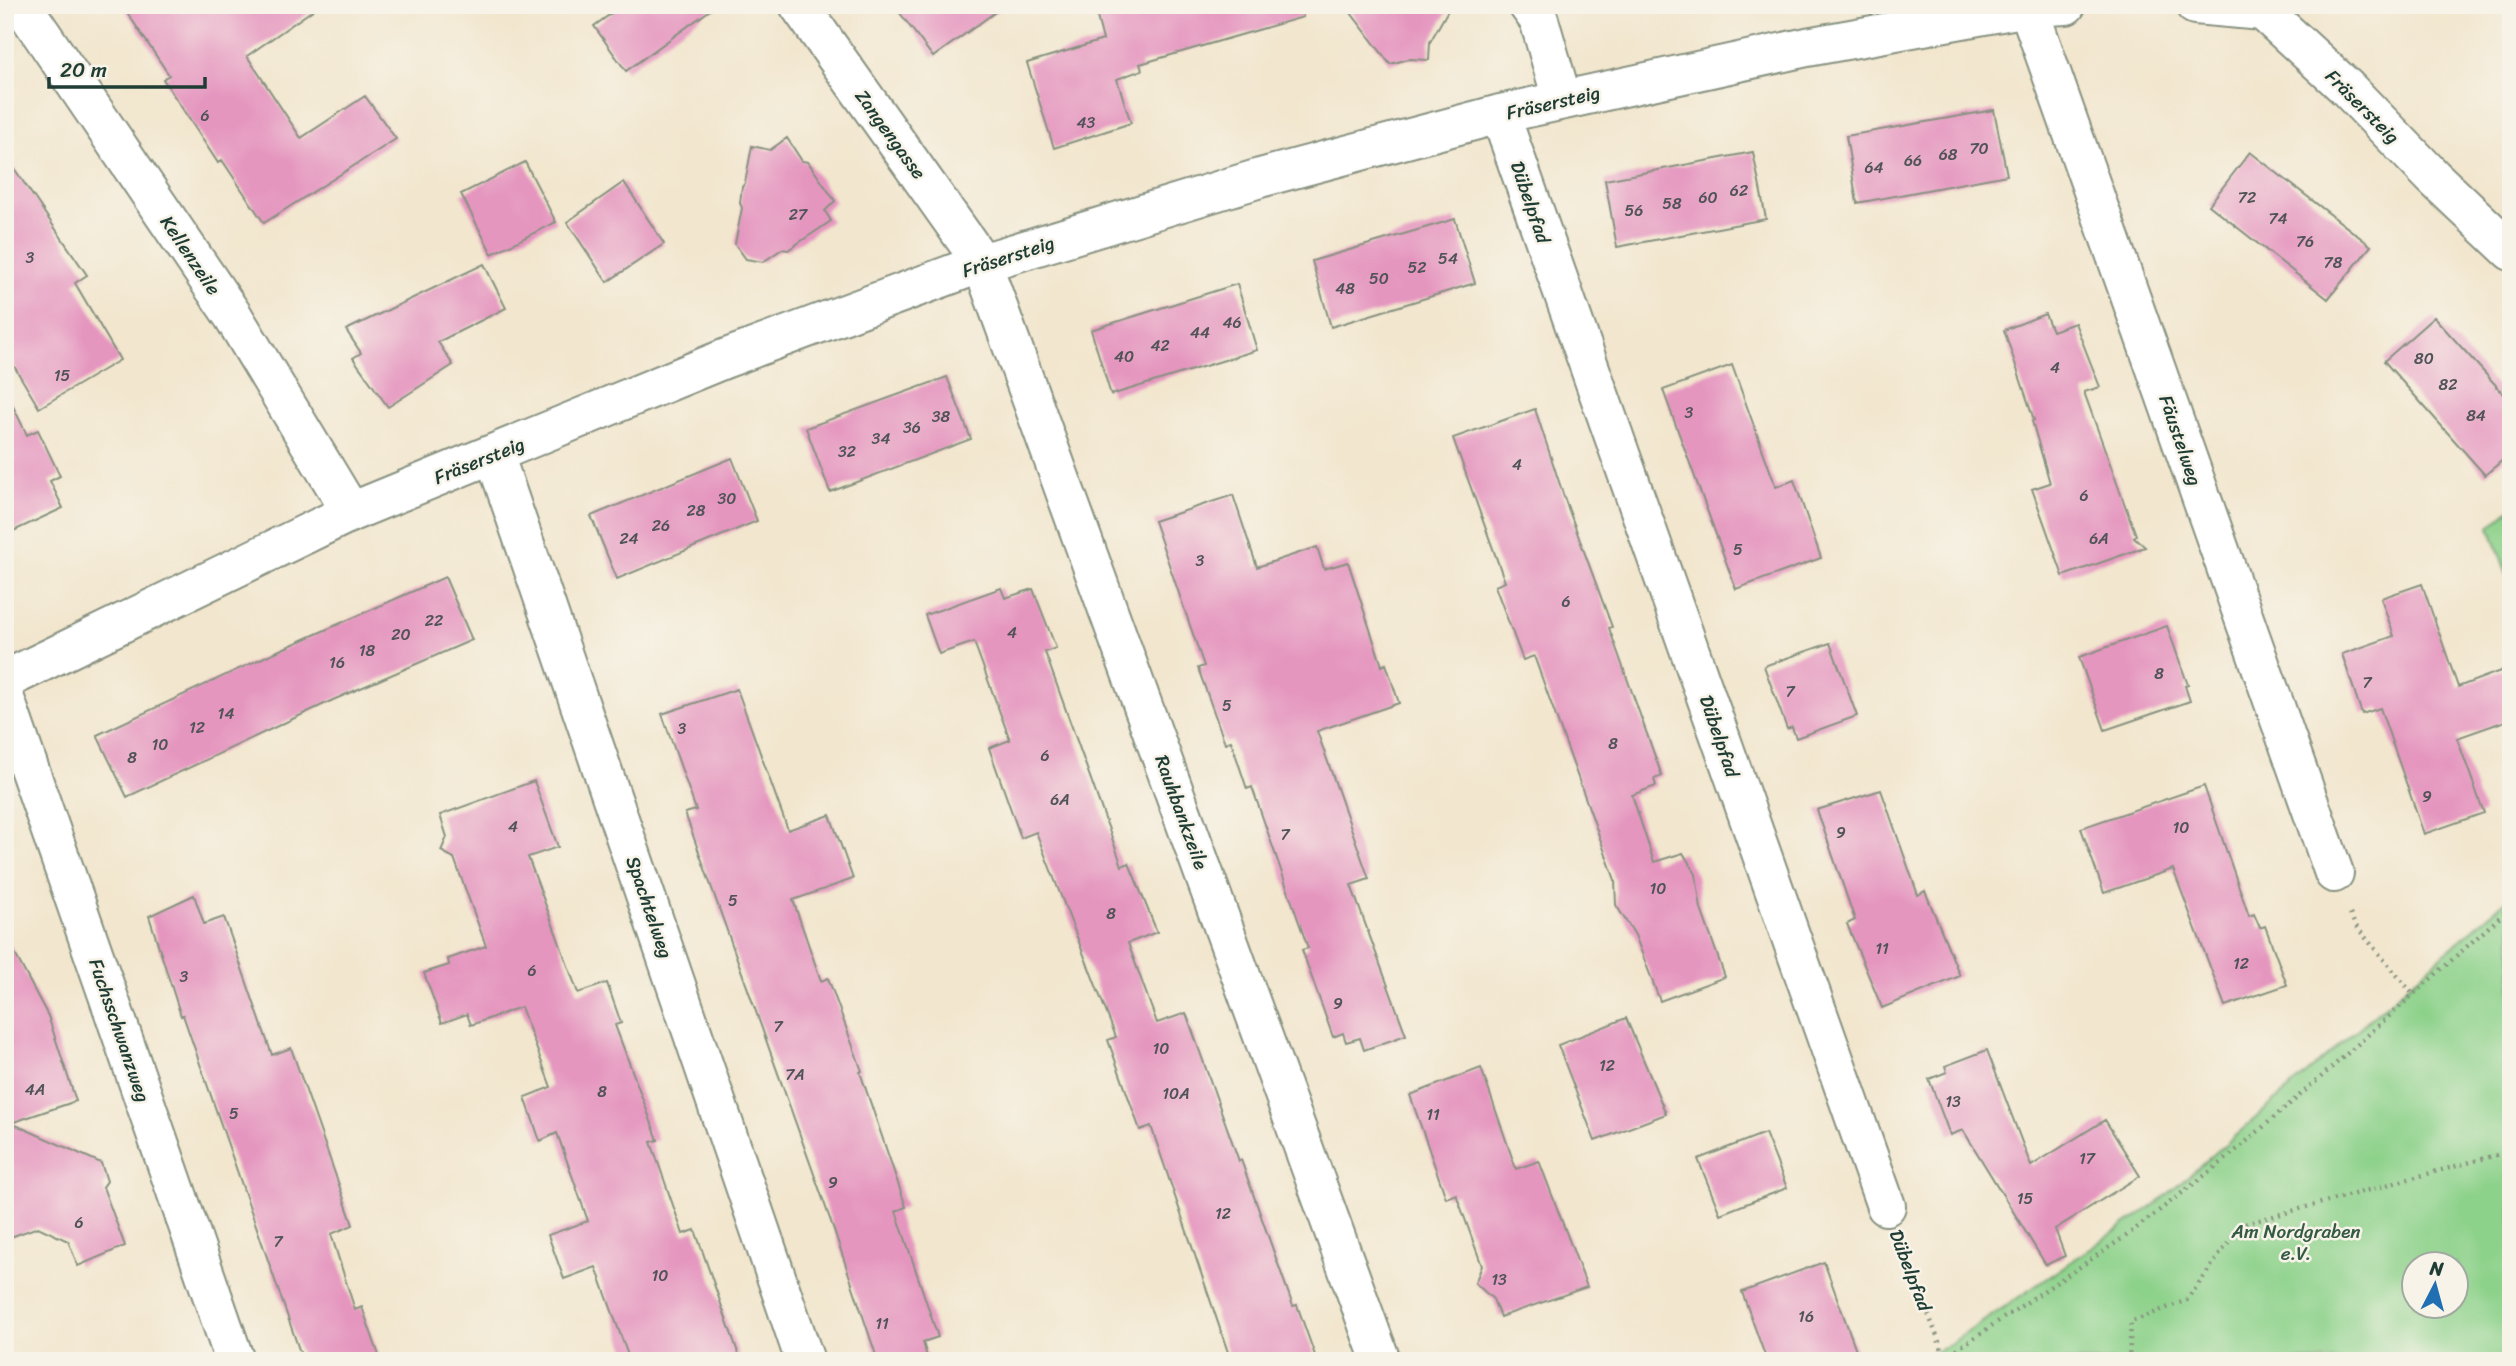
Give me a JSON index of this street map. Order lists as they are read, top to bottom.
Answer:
{
  "streets": {
    "street": [
      "Fräsersteig",
      "Zangengasse",
      "Dübelpfad",
      "Kellenzeile",
      "Fäustelweg",
      "Rauhbankzeile",
      "Spachtelweg",
      "Fuchsschwanzweg"
    ]
  },
  "crossings": [
    ["Fräsersteig", "Zangengasse"],
    ["Fräsersteig", "Dübelpfad"],
    ["Fräsersteig", "Kellenzeile"],
    ["Fräsersteig", "Fäustelweg"],
    ["Fräsersteig", "Rauhbankzeile"],
    ["Fräsersteig", "Spachtelweg"],
    ["Zangengasse", "Rauhbankzeile"]
  ],
  "parks": ["Am Nordgraben e.V."],
  "house_numbers": [
    "6",
    "43",
    "70",
    "68",
    "66",
    "64",
    "62",
    "60",
    "72",
    "58",
    "56",
    "27",
    "74",
    "76",
    "3",
    "54",
    "78",
    "52",
    "50",
    "48",
    "46",
    "44",
    "42",
    "40",
    "80",
    "4",
    "15",
    "82",
    "3",
    "84",
    "38",
    "36",
    "34",
    "32",
    "4",
    "6",
    "30",
    "28",
    "26",
    "24",
    "6A",
    "5",
    "3",
    "6",
    "22",
    "4",
    "20",
    "18",
    "16",
    "8",
    "7",
    "7",
    "5",
    "14",
    "12",
    "3",
    "8",
    "10",
    "6",
    "8",
    "9",
    "6A",
    "4",
    "10",
    "9",
    "7",
    "10",
    "5",
    "8",
    "11",
    "12",
    "6",
    "3",
    "9",
    "7",
    "10",
    "12",
    "7A",
    "4A",
    "8",
    "10A",
    "13",
    "5",
    "11",
    "17",
    "9",
    "15",
    "12",
    "6",
    "7",
    "10",
    "13",
    "16",
    "11"
  ],
  "scale_bar": "20 m",
  "north": "top"
}
